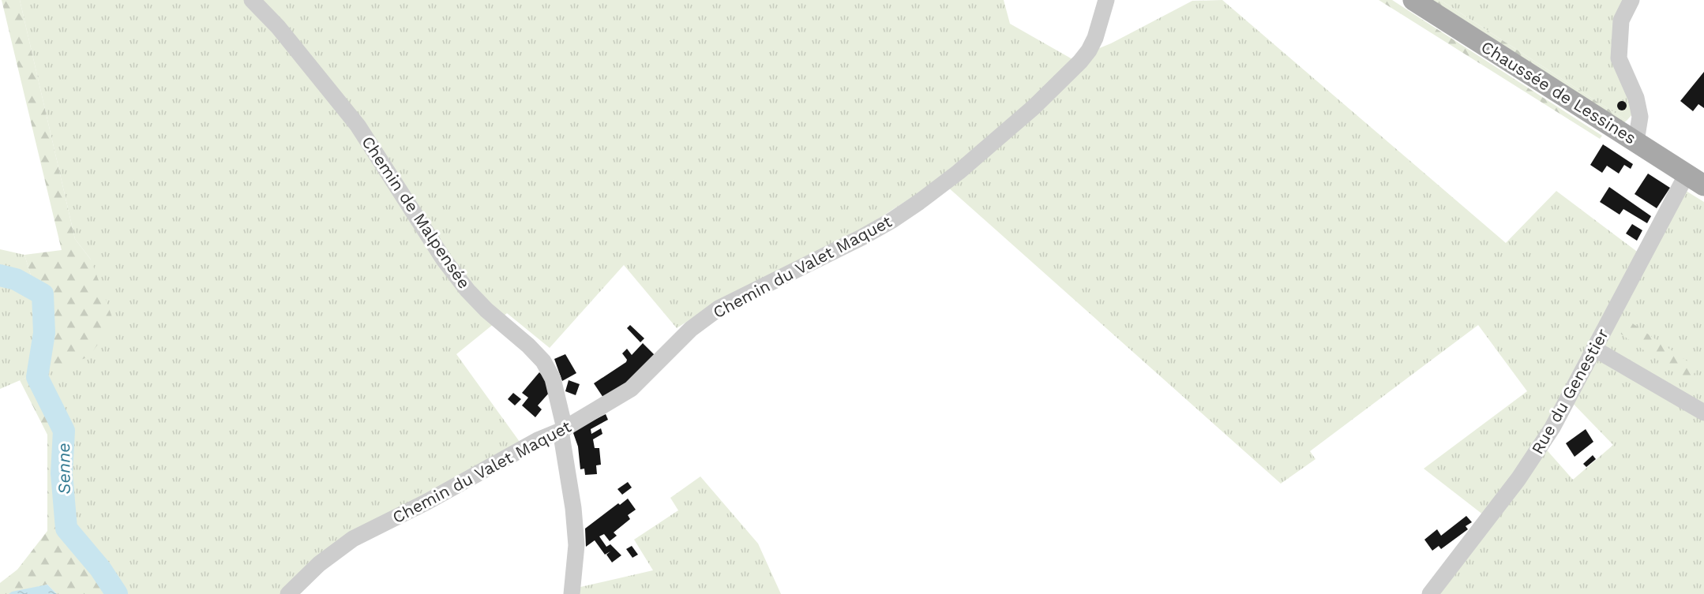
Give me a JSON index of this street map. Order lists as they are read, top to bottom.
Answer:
{
  "streets": {
    "main road": ["Chaussée de Lessines"],
    "street": ["Chemin de Malpensée", "Chemin du Valet Maquet", "Rue du Genestier"]
  },
  "crossings": [
    ["Chaussée de Lessines", "Rue du Genestier"],
    ["Chemin de Malpensée", "Chemin du Valet Maquet"]
  ],
  "water": ["Senne"]
}
